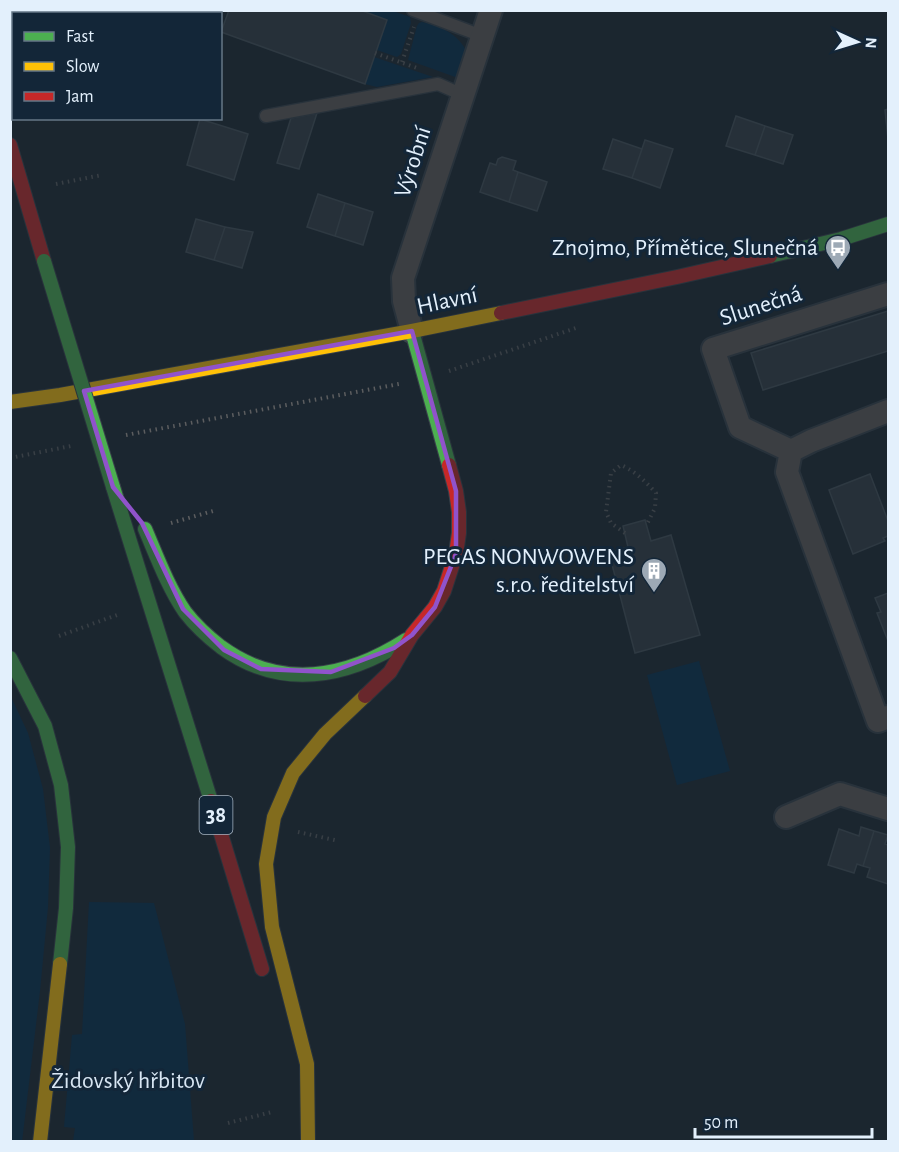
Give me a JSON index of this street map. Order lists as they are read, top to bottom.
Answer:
{
  "streets": {
    "main road": ["Hlavní", "38"],
    "street": ["Výrobní", "Slunečná"]
  },
  "crossings": [
    ["Výrobní", "Hlavní"]
  ],
  "parks": ["Židovský hřbitov"],
  "places": {
    "bus stop": ["Znojmo, Přímětice, Slunečná"],
    "building": ["PEGAS NONWOWENS s.r.o. ředitelství"]
  },
  "legend": ["Fast", "Slow", "Jam"],
  "scale_bar": "50 m",
  "north": "right"
}
